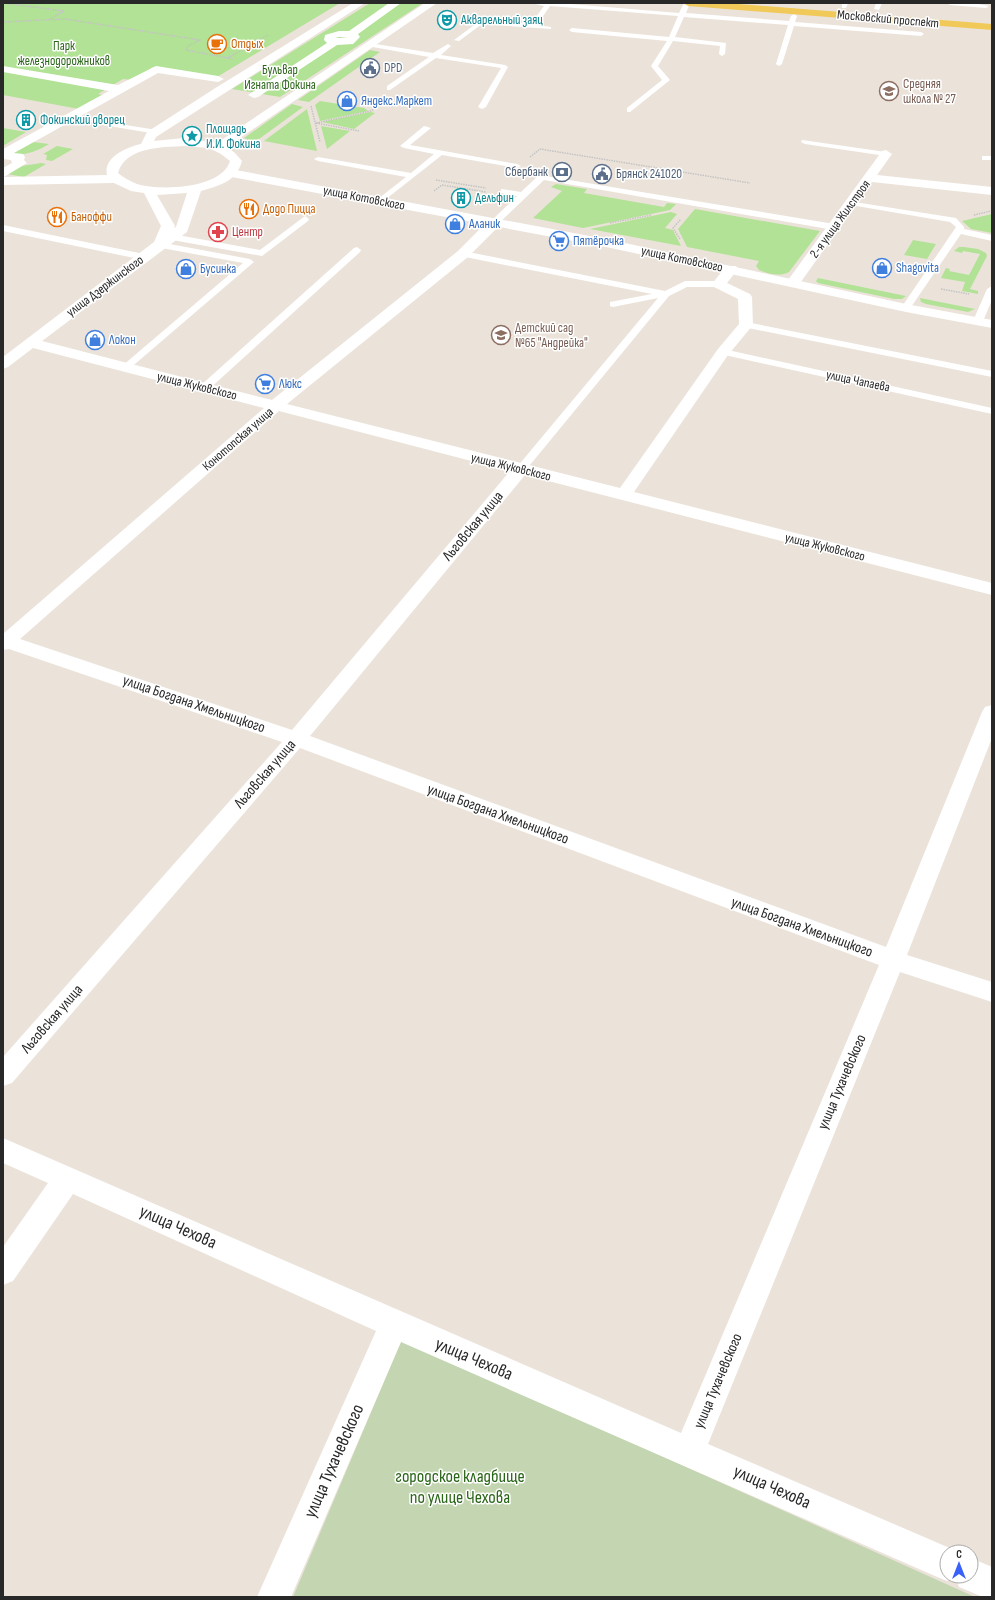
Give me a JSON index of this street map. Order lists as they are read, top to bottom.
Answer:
{
  "streets": {
    "main road": ["Московский проспект"],
    "street": [
      "улица Котовского",
      "2-я улица Жилстроя",
      "улица Дзержинского",
      "улица Жуковского",
      "Конотопская улица",
      "Льговская улица",
      "улица Богдана Хмельницкого",
      "улица Тухачевского",
      "улица Чехова"
    ],
    "lane": ["улица Чапаева"]
  },
  "crossings": [
    ["улица Котовского", "2-я улица Жилстроя"],
    ["улица Котовского", "Конотопская улица"],
    ["улица Дзержинского", "улица Жуковского"],
    ["улица Жуковского", "Конотопская улица"],
    ["улица Жуковского", "Льговская улица"],
    ["Конотопская улица", "улица Богдана Хмельницкого"],
    ["Льговская улица", "улица Богдана Хмельницкого"],
    ["улица Богдана Хмельницкого", "улица Тухачевского"],
    ["улица Тухачевского", "улица Чехова"]
  ],
  "parks": ["Парк железнодорожников", "Бульвар Игната Фокина", "городское кладбище по улице Чехова"],
  "places": {
    "theatre": ["Акварельный заяц"],
    "cafe": ["Отдых"],
    "public building": ["DPD", "Брянск 241020"],
    "school or university": ["Средняя школа № 27", "Детский сад №65 \"Андрейка\""],
    "shop": [
      "Яндекс.Маркет",
      "Аланик",
      "Shagovita",
      "Бусинка",
      "Локон"
    ],
    "building": ["Фокинский дворец", "Дельфин"],
    "place": ["Площадь И.И. Фокина"],
    "bank": ["Сбербанк"],
    "restaurant": ["Додо Пицца", "Баноффи"],
    "pharmacy": ["Центр"],
    "supermarket": ["Пятёрочка", "Люкс"]
  },
  "north": "top"
}
